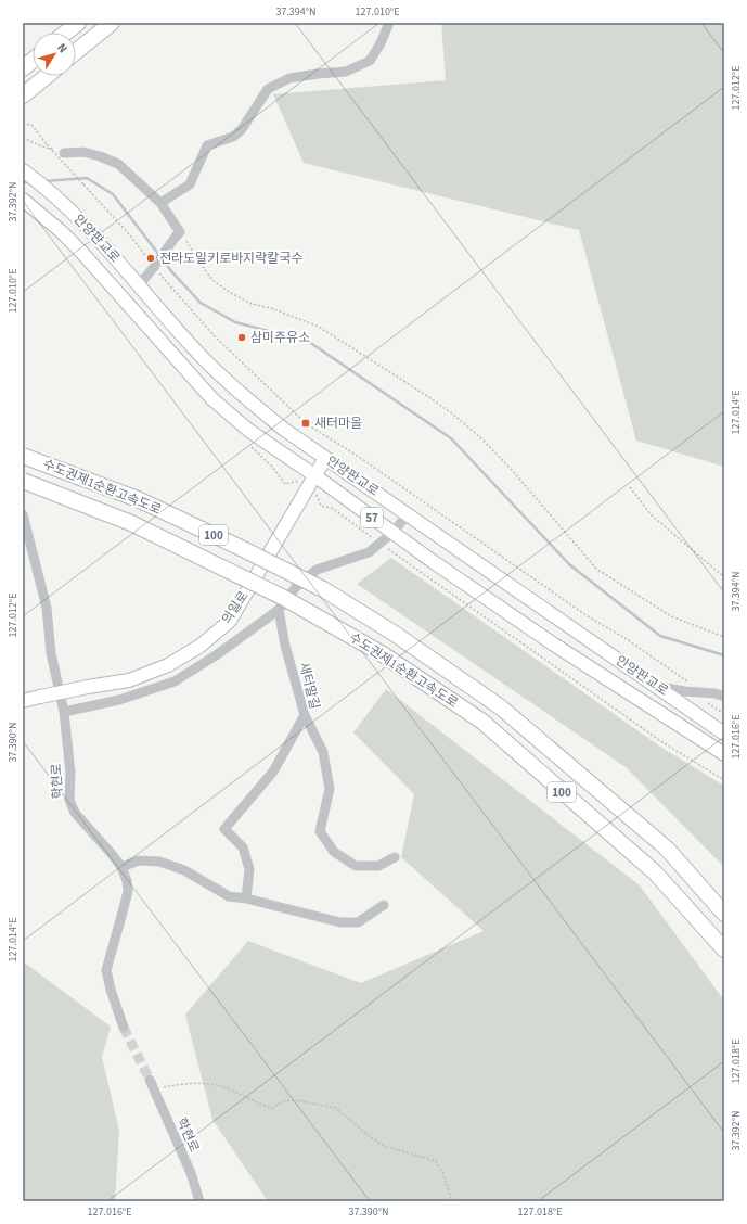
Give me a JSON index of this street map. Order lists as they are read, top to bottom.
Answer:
{
  "streets": {
    "highway": ["수도권제1순환고속도로", "100"],
    "main road": ["안양판교로", "57", "의일로"],
    "street": ["새터말길", "학현로"]
  },
  "crossings": [
    ["안양판교로", "의일로"]
  ],
  "places": {
    "other": ["전라도일키로바지락칼국수", "삼미주유소"],
    "transit": ["새터마을"]
  },
  "north": "top right",
  "coordinates": [
    "37.394°N",
    "127.010°E",
    "127.012°E",
    "37.392°N",
    "127.014°E",
    "127.016°E",
    "37.390°N",
    "127.018°E"
  ]
}
